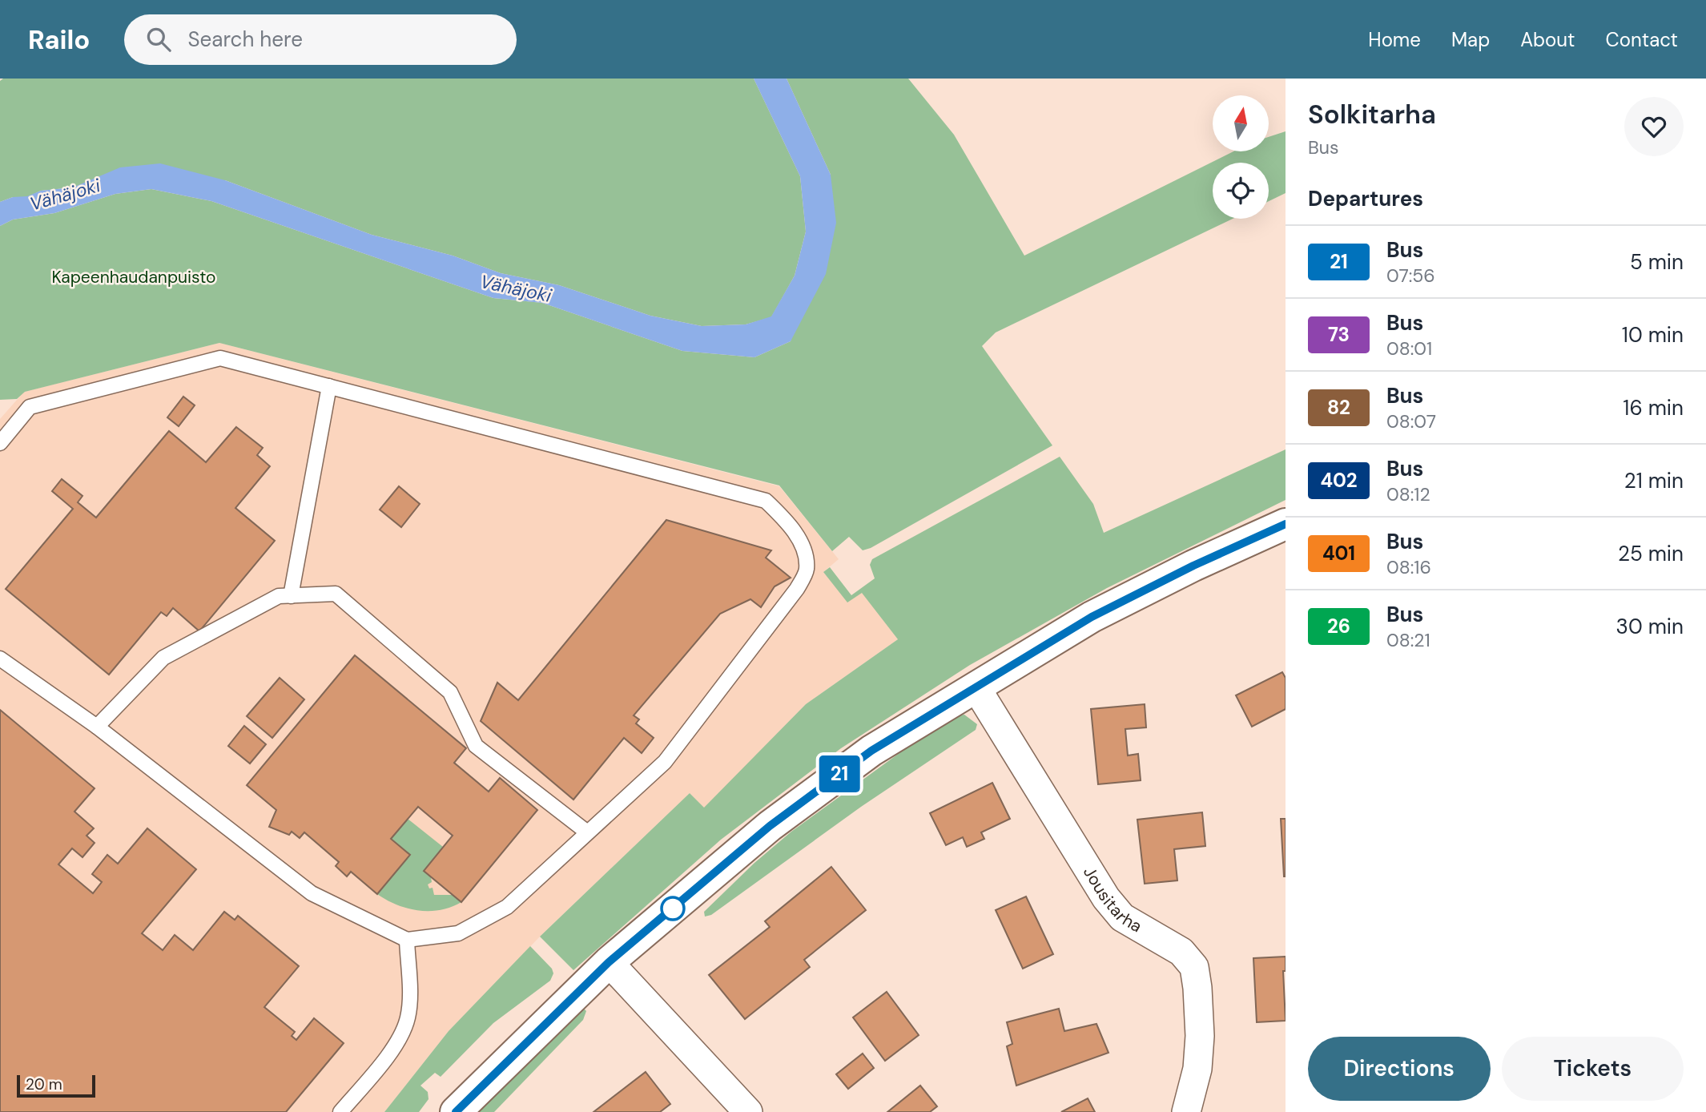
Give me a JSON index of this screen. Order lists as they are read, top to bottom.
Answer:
{
  "streets": {
    "street": ["Jousitarha"]
  },
  "water": ["Vähäjoki"],
  "parks": ["Kapeenhaudanpuisto"],
  "lines": ["bus line 21"],
  "scale_bar": "20 m",
  "north": "top",
  "page": {
    "header": "Railo",
    "search": "Search here",
    "nav": [
      "Home",
      "Map",
      "About",
      "Contact"
    ],
    "on_map": "21",
    "heading": [
      ["Solkitarha", "Bus"],
      "Departures"
    ],
    "list": [
      {
        "mark": "21",
        "name": "Bus",
        "note": "07:56",
        "value": "5 min"
      },
      {
        "mark": "73",
        "name": "Bus",
        "note": "08:01",
        "value": "10 min"
      },
      {
        "mark": "82",
        "name": "Bus",
        "note": "08:07",
        "value": "16 min"
      },
      {
        "mark": "402",
        "name": "Bus",
        "note": "08:12",
        "value": "21 min"
      },
      {
        "mark": "401",
        "name": "Bus",
        "note": "08:16",
        "value": "25 min"
      },
      {
        "mark": "26",
        "name": "Bus",
        "note": "08:21",
        "value": "30 min"
      }
    ],
    "buttons": ["Directions", "Tickets"],
    "scale": "20 m"
  }
}
